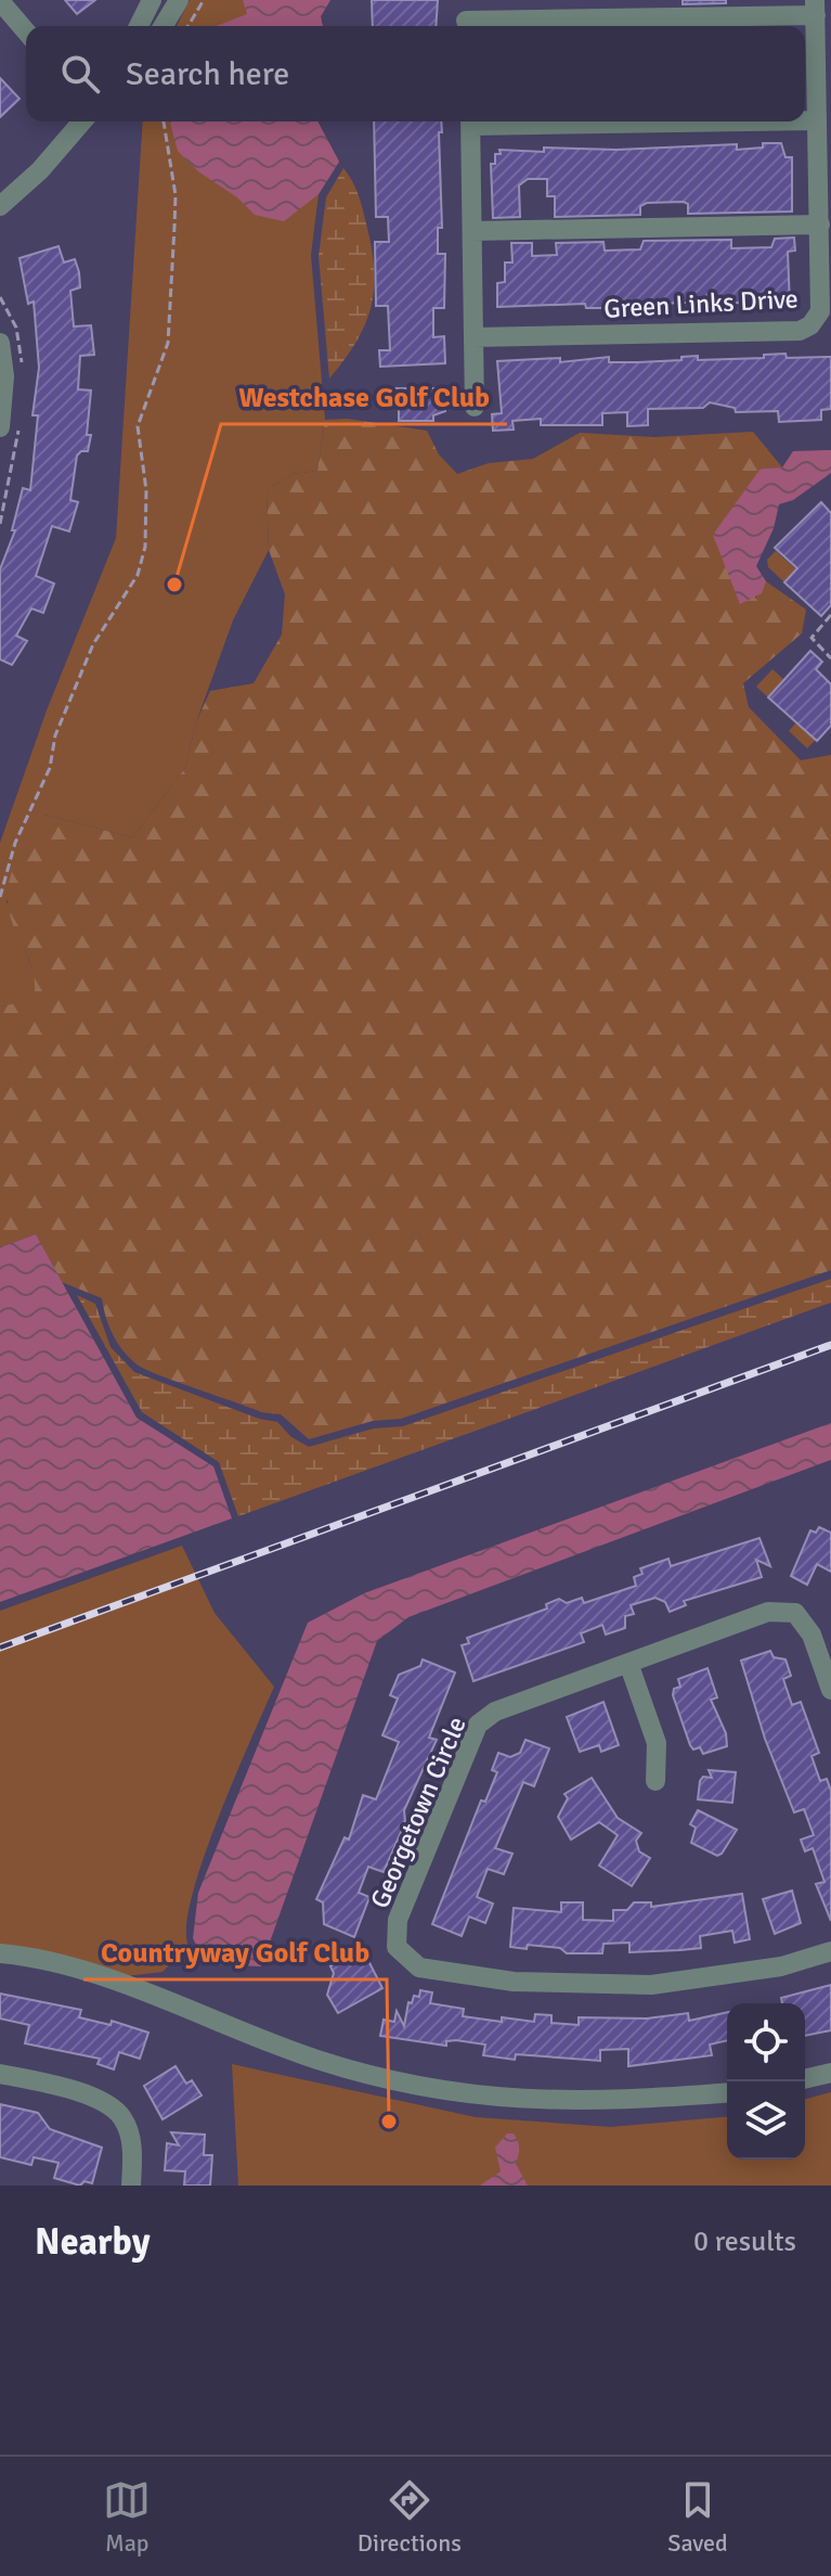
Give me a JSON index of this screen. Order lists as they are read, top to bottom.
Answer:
{
  "streets": {
    "street": ["Green Links Drive", "Georgetown Circle"]
  },
  "places": ["Westchase Golf Club", "Countryway Golf Club"],
  "page": {
    "search": "Search here",
    "heading": ["Nearby", "0 results"],
    "nav": ["Map", "Directions", "Saved"]
  }
}
